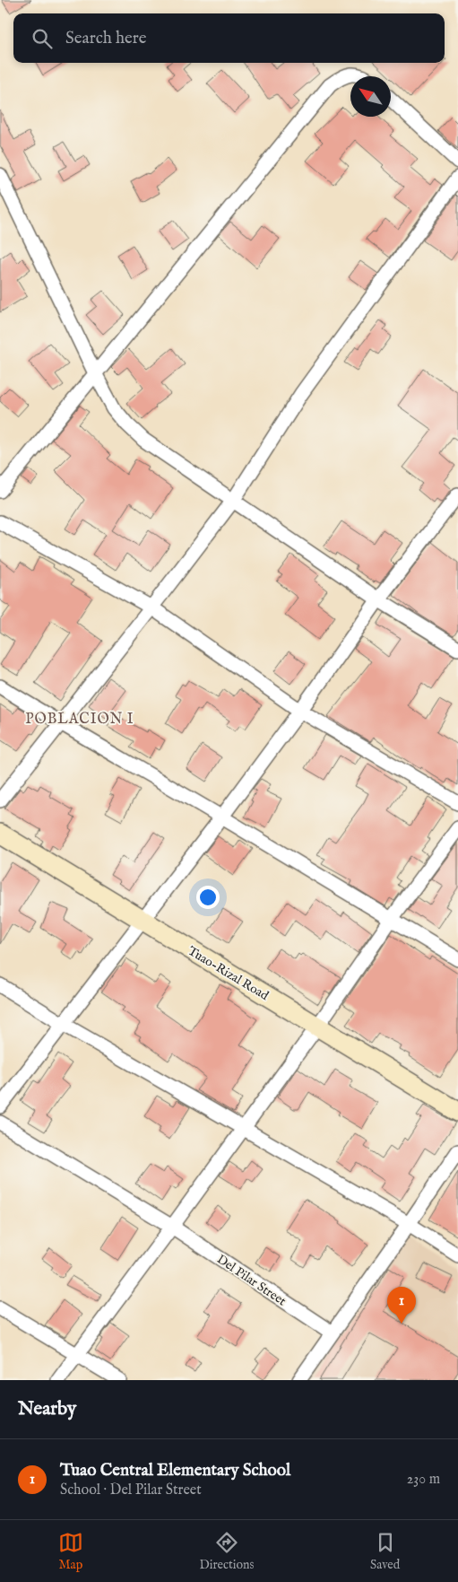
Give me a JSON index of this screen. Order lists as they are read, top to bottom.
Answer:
{
  "streets": {
    "main road": ["Tuao-Rizal Road"],
    "street": ["Del Pilar Street"]
  },
  "districts": ["POBLACION I"],
  "north": "top left",
  "page": {
    "search": "Search here",
    "pins": "1",
    "heading": "Nearby",
    "list": [
      {
        "mark": "1",
        "name": "Tuao Central Elementary School",
        "note": "School · Del Pilar Street",
        "value": "230 m"
      }
    ],
    "nav": ["Map", "Directions", "Saved"]
  }
}
